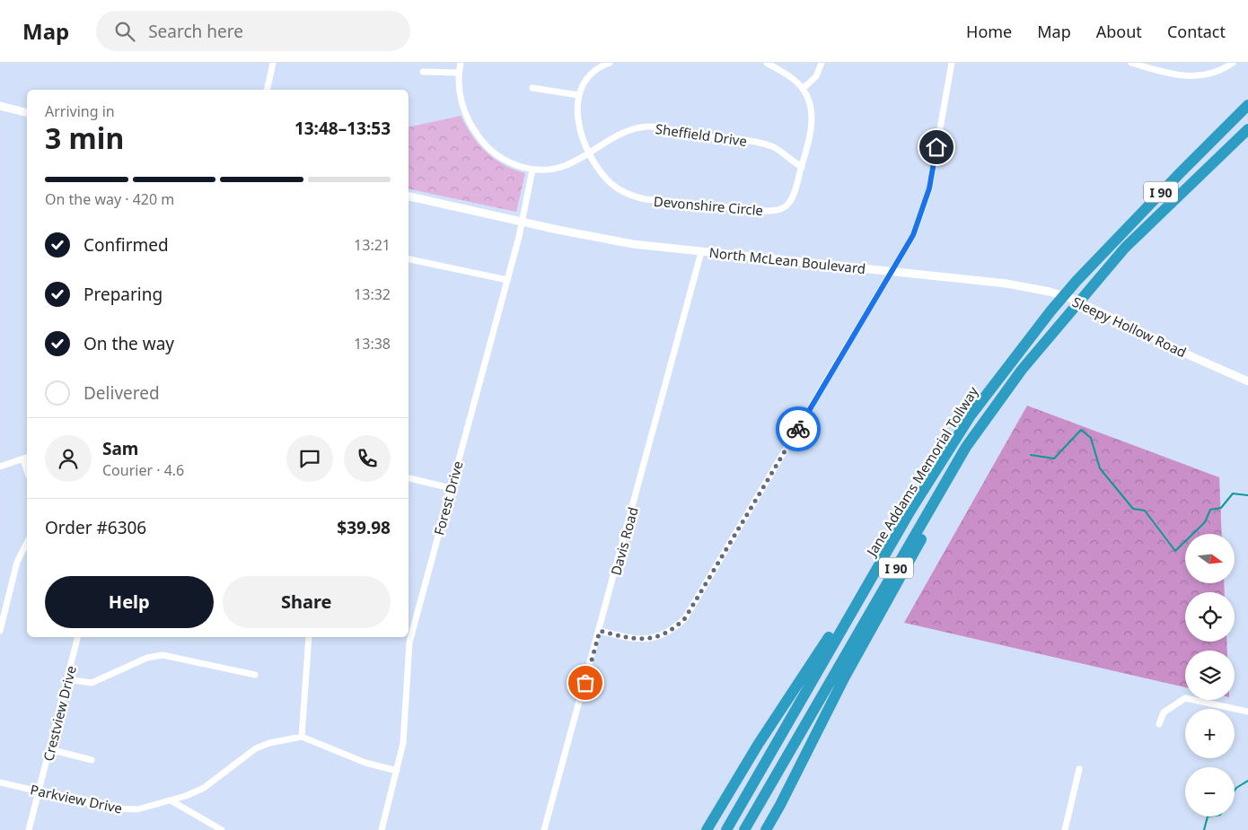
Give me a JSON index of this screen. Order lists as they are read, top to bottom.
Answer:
{
  "streets": {
    "highway": ["I 90", "Jane Addams Memorial Tollway"],
    "main road": ["North McLean Boulevard", "Sleepy Hollow Road"],
    "street": [
      "Sheffield Drive",
      "Devonshire Circle",
      "Forest Drive",
      "Davis Road",
      "Crestview Drive",
      "Parkview Drive"
    ]
  },
  "crossings": [
    ["Sheffield Drive", "Devonshire Circle"],
    ["Sheffield Drive", "Forest Drive"],
    ["North McLean Boulevard", "Sleepy Hollow Road"],
    ["North McLean Boulevard", "Davis Road"],
    ["Crestview Drive", "Parkview Drive"]
  ],
  "north": "right",
  "page": {
    "header": "Map",
    "search": "Search here",
    "nav": [
      "Home",
      "Map",
      "About",
      "Contact"
    ],
    "heading": ["3 min", "Arriving in", "13:48–13:53"],
    "panel": [
      "Sam",
      "Courier · 4.6",
      "Order #6306",
      "$39.98"
    ],
    "bar": "On the way · 420 m",
    "list": [
      ["Confirmed", "13:21"],
      ["Preparing", "13:32"],
      ["On the way", "13:38"],
      "Delivered"
    ],
    "map_buttons": ["+", "−"],
    "buttons": ["Help", "Share"]
  }
}
